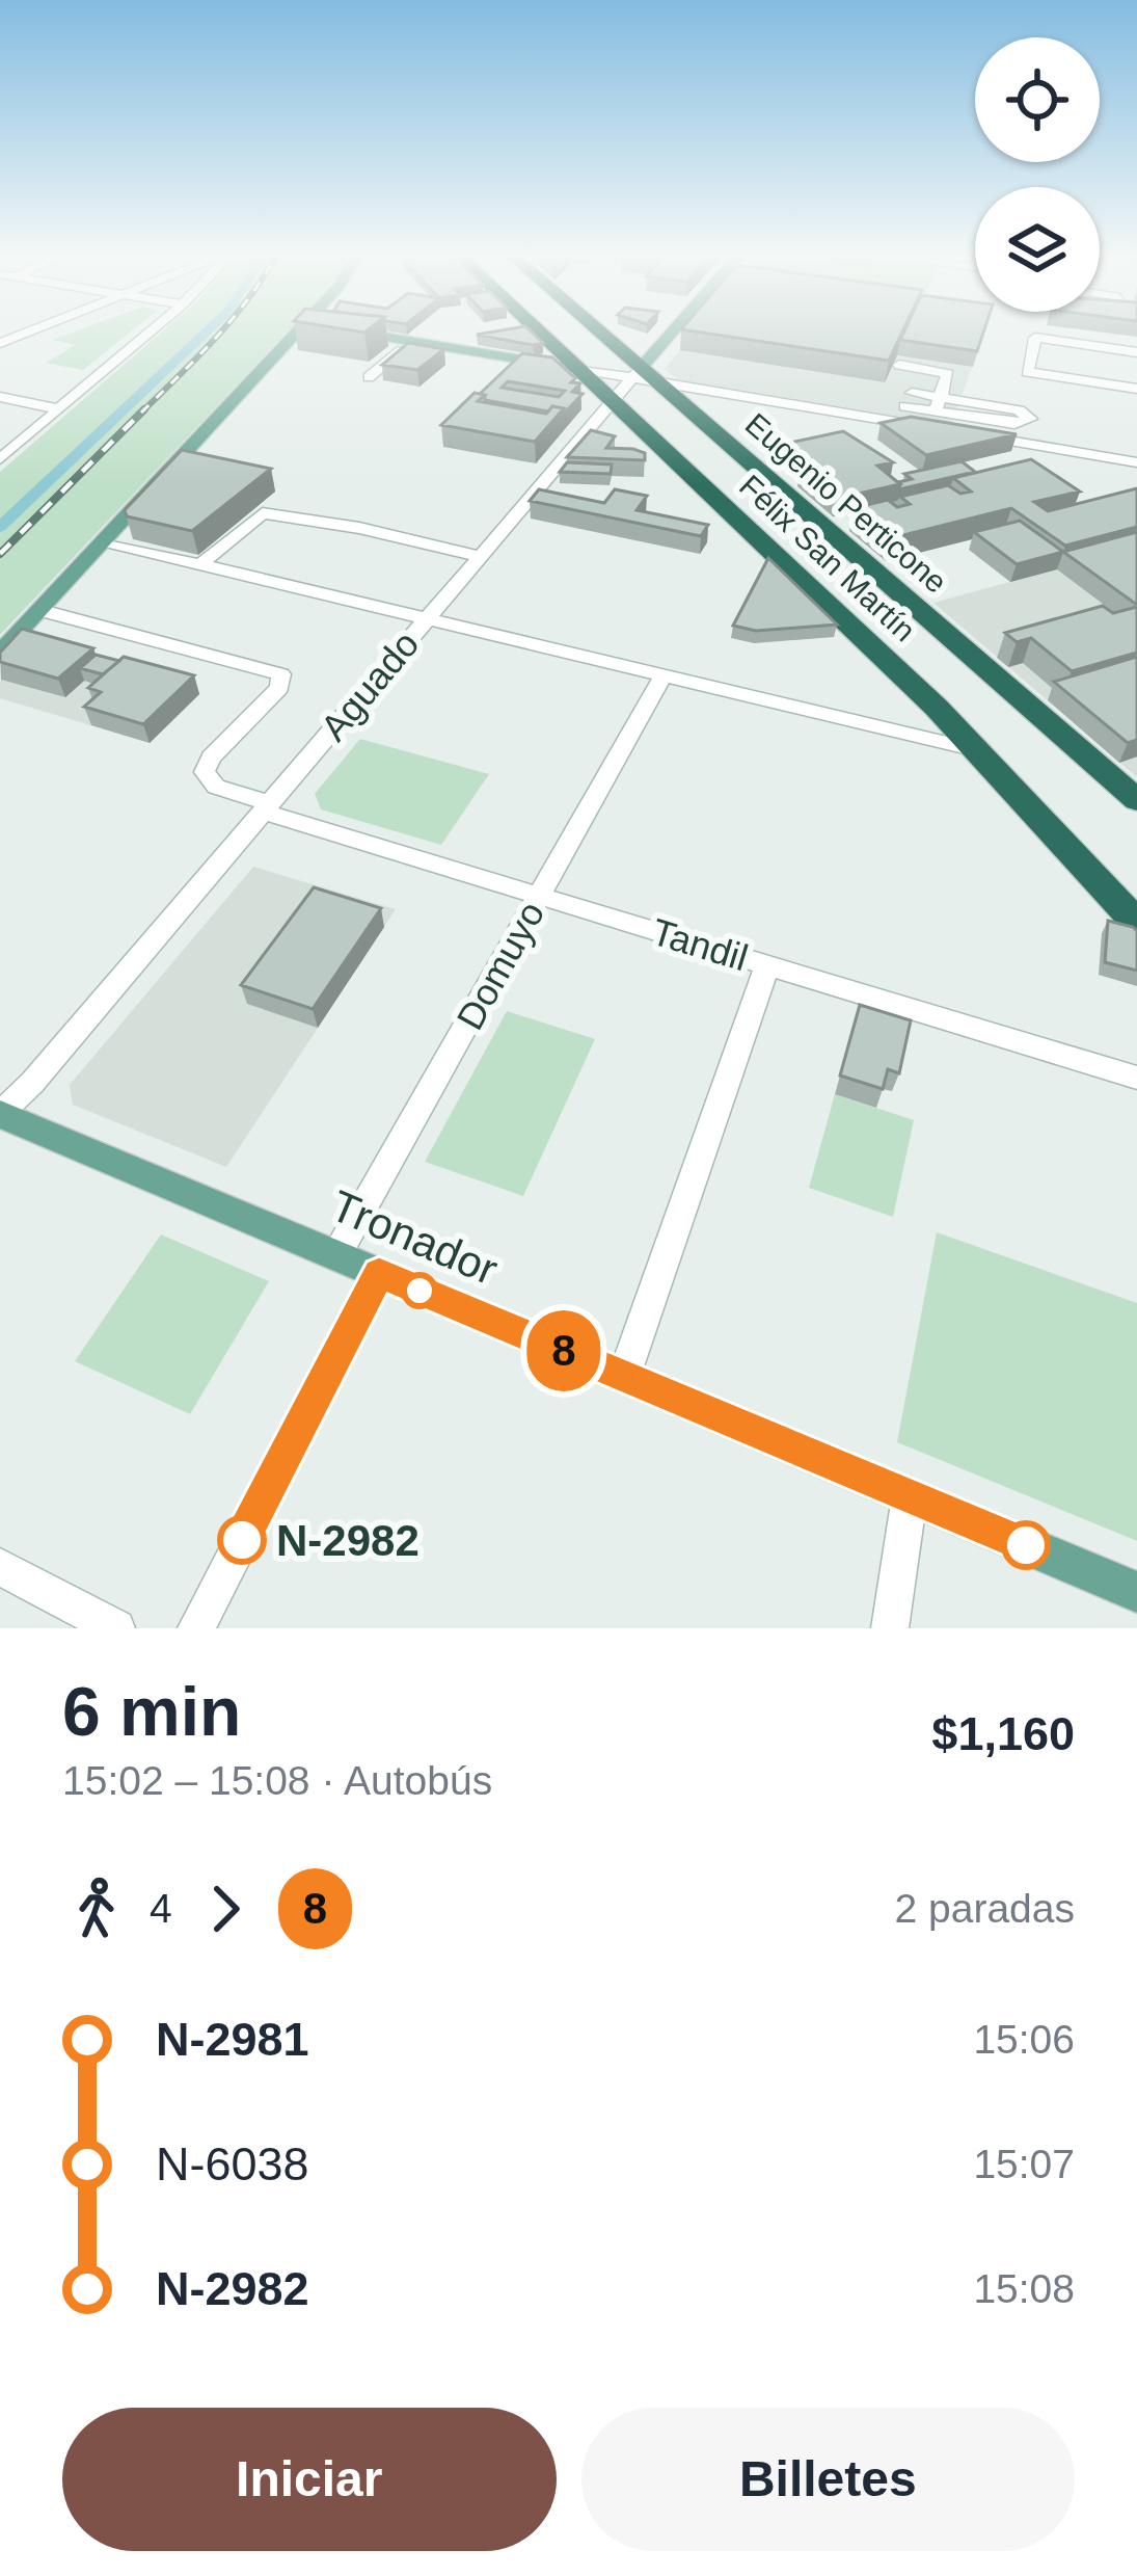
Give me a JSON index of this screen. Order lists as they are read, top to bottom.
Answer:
{
  "streets": {
    "highway": ["Eugenio Perticone", "Félix San Martín"],
    "main road": ["Aguado", "Tronador"],
    "street": ["Tandil", "Domuyo"]
  },
  "crossings": [
    ["Eugenio Perticone", "Félix San Martín"],
    ["Eugenio Perticone", "Aguado"],
    ["Félix San Martín", "Aguado"],
    ["Aguado", "Tandil"],
    ["Aguado", "Tronador"],
    ["Tandil", "Domuyo"],
    ["Domuyo", "Tronador"]
  ],
  "places": ["N-2982"],
  "lines": ["bus line 8"],
  "page": {
    "on_map": "8",
    "heading": ["6 min", "15:02 – 15:08 · Autobús", "$1,160"],
    "legs": ["4", "8", "2 paradas"],
    "list": [
      {
        "name": "N-2981",
        "value": "15:06"
      },
      {
        "name": "N-6038",
        "value": "15:07"
      },
      {
        "name": "N-2982",
        "value": "15:08"
      }
    ],
    "buttons": ["Iniciar", "Billetes"]
  }
}
